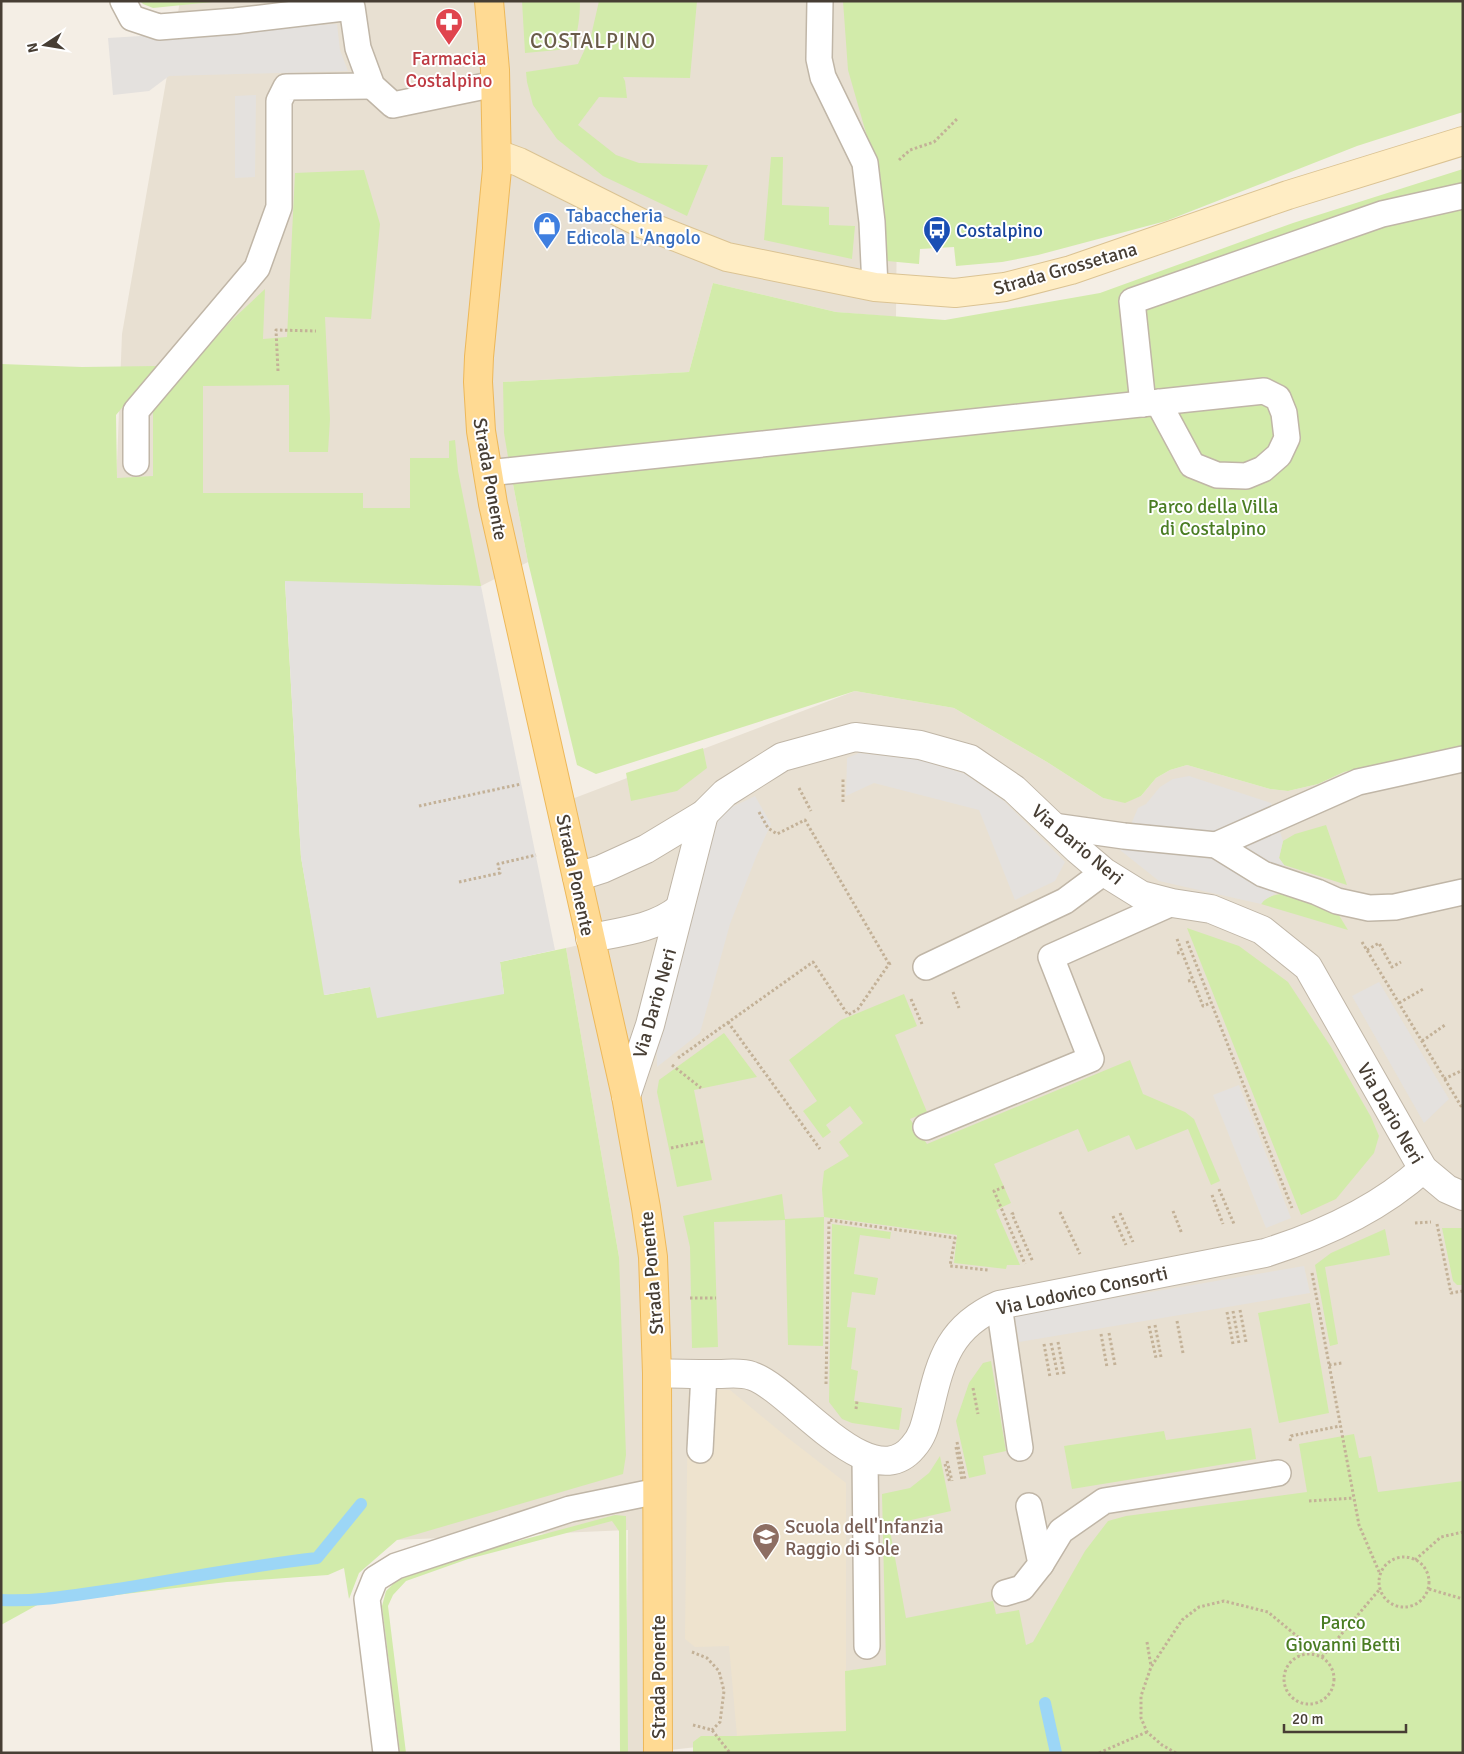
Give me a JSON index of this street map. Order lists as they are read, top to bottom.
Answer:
{
  "streets": {
    "main road": ["Strada Grossetana", "Strada Ponente"],
    "street": ["Via Dario Neri", "Via Lodovico Consorti"]
  },
  "crossings": [
    ["Strada Grossetana", "Strada Ponente"],
    ["Strada Ponente", "Via Dario Neri"],
    ["Strada Ponente", "Via Lodovico Consorti"],
    ["Via Dario Neri", "Via Lodovico Consorti"]
  ],
  "districts": ["COSTALPINO"],
  "parks": ["Parco della Villa di Costalpino", "Parco Giovanni Betti"],
  "places": {
    "pharmacy": ["Farmacia Costalpino"],
    "shop": ["Tabaccheria Edicola L'Angolo"],
    "bus stop": ["Costalpino"],
    "school or university": ["Scuola dell'Infanzia Raggio di Sole"]
  },
  "scale_bar": "20 m",
  "north": "left"
}
